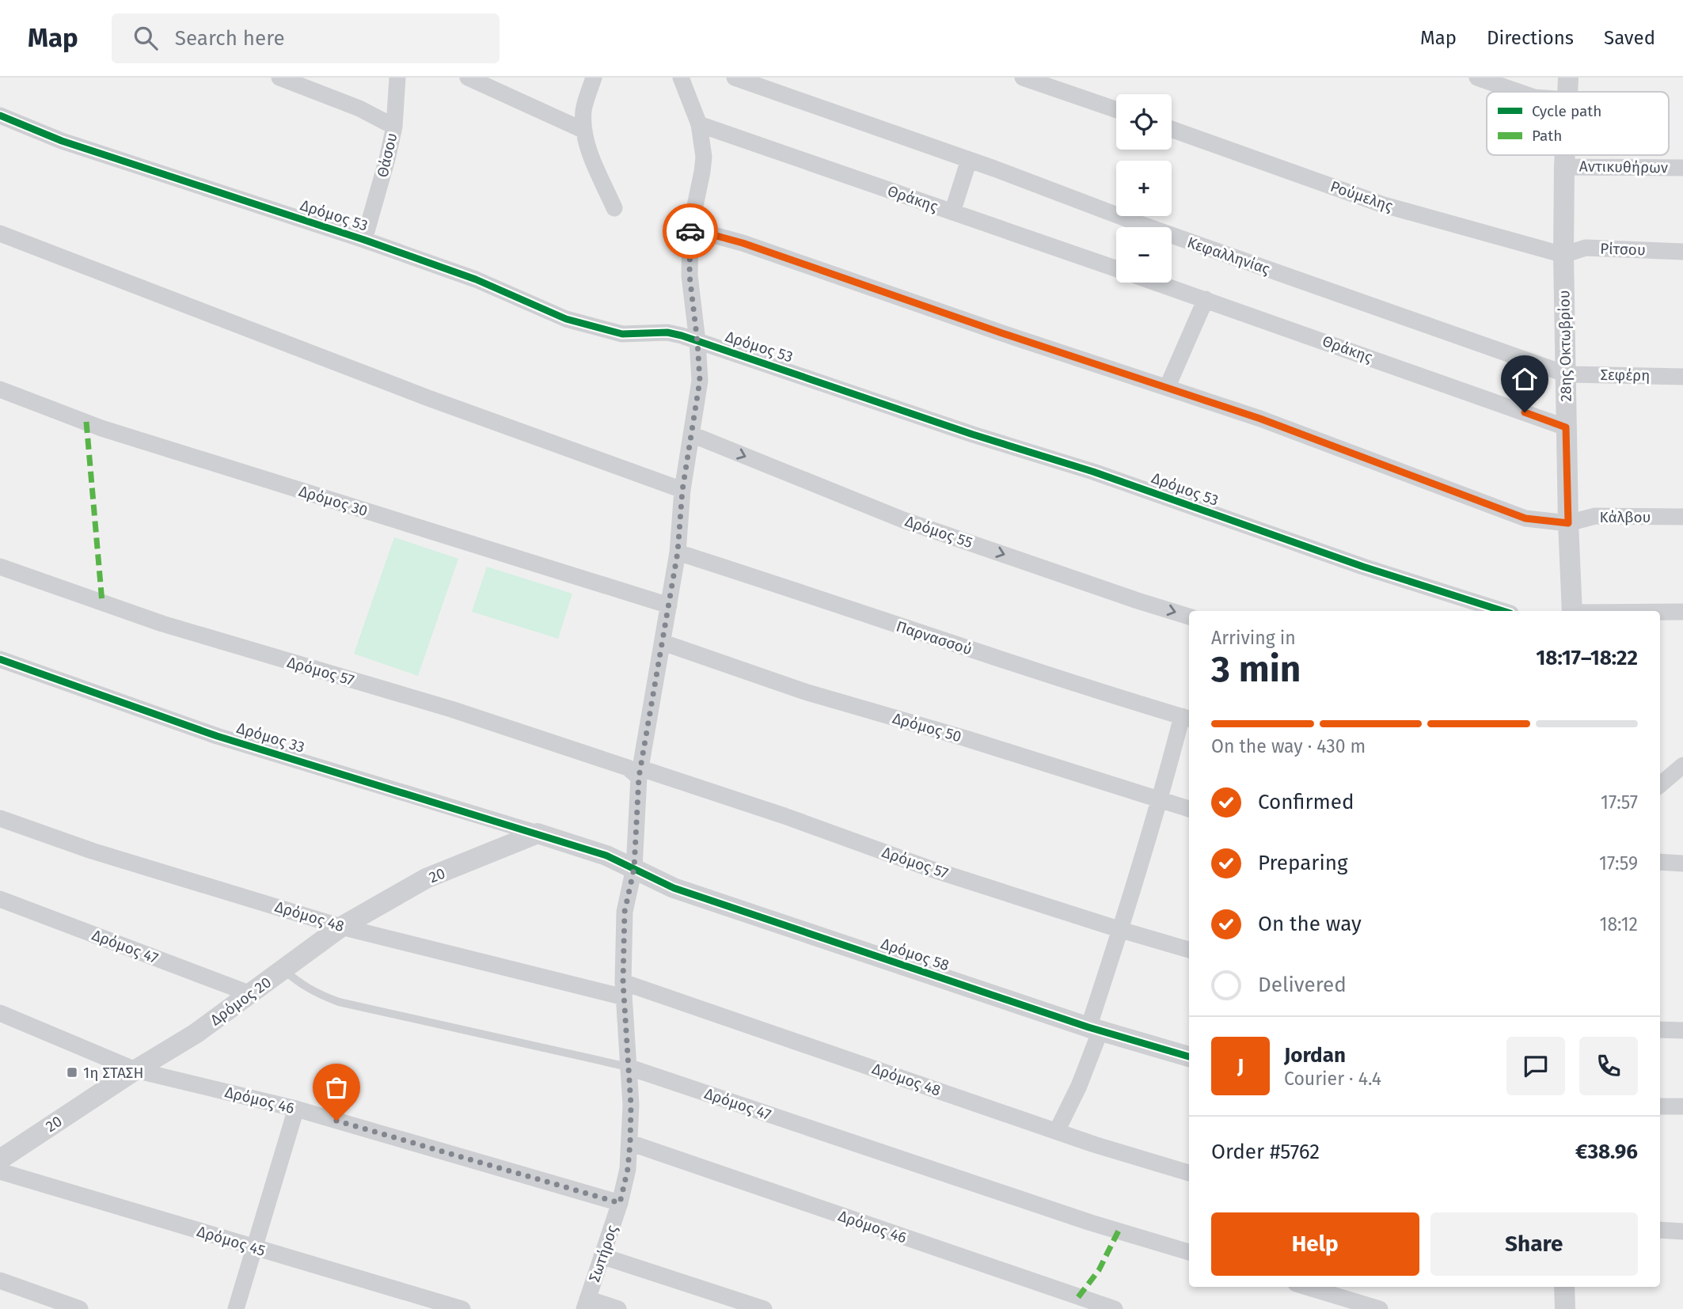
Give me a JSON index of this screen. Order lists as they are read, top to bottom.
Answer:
{
  "streets": {
    "street": [
      "Θάσου",
      "Αντικυθήρων",
      "Ρούμελης",
      "Θράκης",
      "Δρόμος 53",
      "Ρίτσου",
      "Κεφαλληνίας",
      "28ης Οκτωβρίου",
      "Σεφέρη",
      "Δρόμος 30",
      "Κάλβου",
      "Δρόμος 55",
      "Παρνασσού",
      "Δρόμος 57",
      "Δρόμος 50",
      "Δρόμος 33",
      "20",
      "Δρόμος 48",
      "Δρόμος 47",
      "Δρόμος 58",
      "Δρόμος 20",
      "Δρόμος 46",
      "Δρόμος 45",
      "Σωτήρος"
    ]
  },
  "crossings": [
    ["Θάσου", "Δρόμος 53"],
    ["Αντικυθήρων", "28ης Οκτωβρίου"],
    ["Ρούμελης", "Ρίτσου"],
    ["Ρούμελης", "28ης Οκτωβρίου"],
    ["Θράκης", "28ης Οκτωβρίου"],
    ["Δρόμος 53", "Σωτήρος"],
    ["Ρίτσου", "28ης Οκτωβρίου"],
    ["Κεφαλληνίας", "28ης Οκτωβρίου"],
    ["Κεφαλληνίας", "Σεφέρη"],
    ["28ης Οκτωβρίου", "Σεφέρη"],
    ["28ης Οκτωβρίου", "Κάλβου"],
    ["Δρόμος 30", "Σωτήρος"],
    ["Δρόμος 55", "Σωτήρος"],
    ["Παρνασσού", "Σωτήρος"],
    ["Δρόμος 57", "Σωτήρος"],
    ["Δρόμος 50", "Σωτήρος"],
    ["Δρόμος 33", "20"],
    ["Δρόμος 33", "Δρόμος 58"],
    ["20", "Δρόμος 48"],
    ["20", "Δρόμος 58"],
    ["20", "Δρόμος 20"],
    ["20", "Δρόμος 46"],
    ["Δρόμος 48", "Δρόμος 20"],
    ["Δρόμος 48", "Σωτήρος"],
    ["Δρόμος 47", "Δρόμος 20"],
    ["Δρόμος 47", "Σωτήρος"],
    ["Δρόμος 58", "Σωτήρος"],
    ["Δρόμος 20", "Δρόμος 46"],
    ["Δρόμος 46", "Σωτήρος"]
  ],
  "one_way": ["Δρόμος 55"],
  "places": {
    "transit": ["1η ΣΤΑΣΗ"]
  },
  "legend": ["Cycle path", "Path"],
  "page": {
    "header": "Map",
    "search": "Search here",
    "nav": ["Map", "Directions", "Saved"],
    "map_buttons": ["+", "−"],
    "heading": ["3 min", "Arriving in", "18:17–18:22"],
    "panel": [
      "Jordan",
      "Courier · 4.4",
      "Order #5762",
      "€38.96"
    ],
    "bar": "On the way · 430 m",
    "list": [
      ["Confirmed", "17:57"],
      ["Preparing", "17:59"],
      ["On the way", "18:12"],
      "Delivered"
    ],
    "round": "J",
    "buttons": ["Help", "Share"]
  }
}
